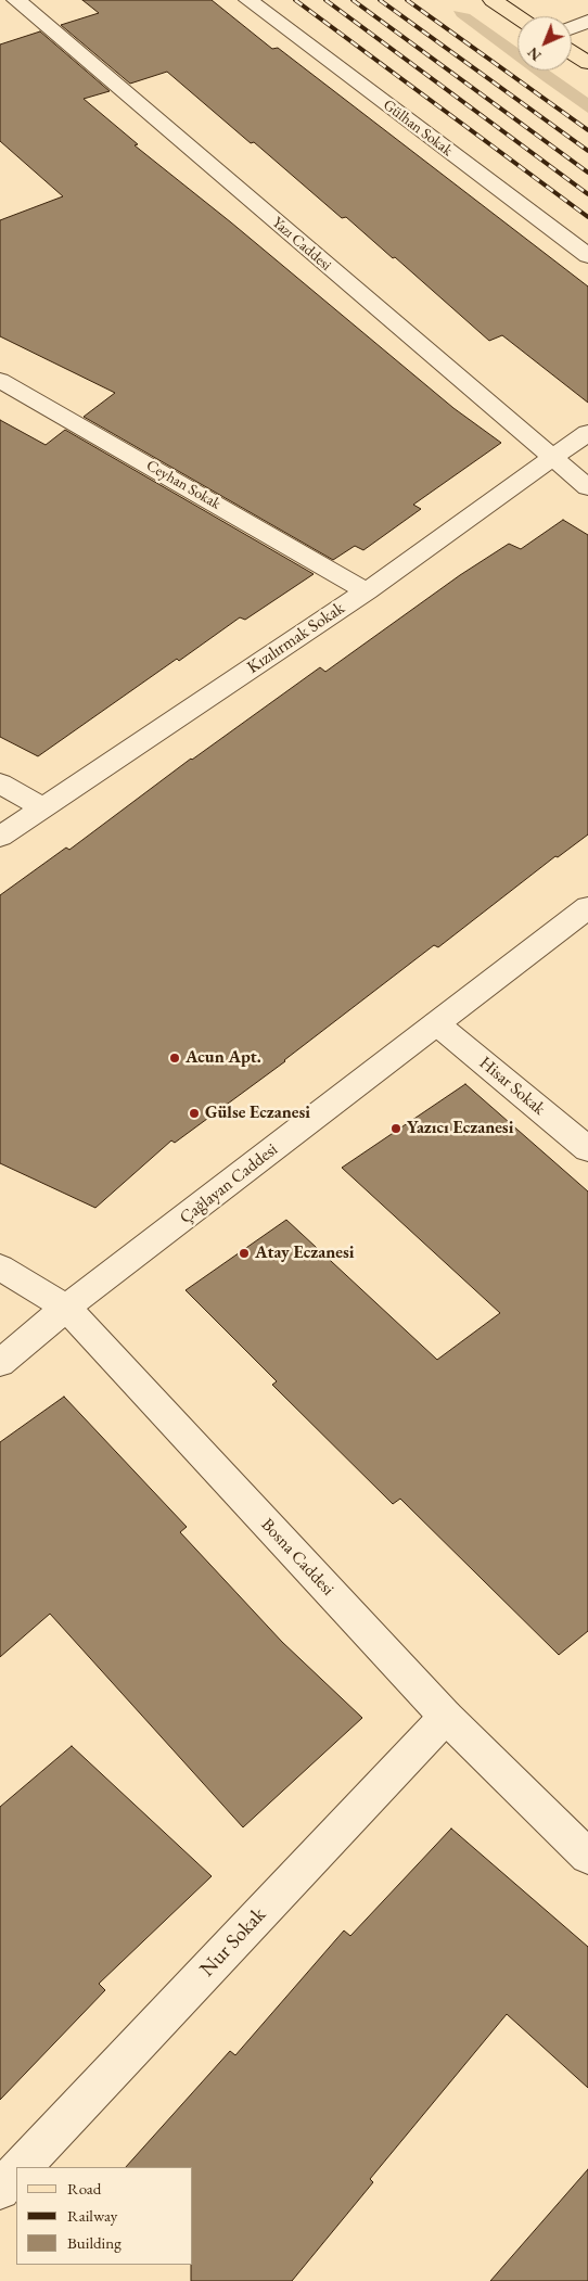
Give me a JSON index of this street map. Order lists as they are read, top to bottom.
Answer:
{
  "streets": {
    "street": [
      "Gülhan Sokak",
      "Yazı Caddesi",
      "Ceyhan Sokak",
      "Kızılırmak Sokak",
      "Hisar Sokak",
      "Çağlayan Caddesi",
      "Bosna Caddesi",
      "Nur Sokak"
    ]
  },
  "crossings": [
    ["Yazı Caddesi", "Kızılırmak Sokak"],
    ["Ceyhan Sokak", "Kızılırmak Sokak"],
    ["Hisar Sokak", "Çağlayan Caddesi"],
    ["Çağlayan Caddesi", "Bosna Caddesi"],
    ["Bosna Caddesi", "Nur Sokak"]
  ],
  "places": [
    "Acun Apt.",
    "Gülse Eczanesi",
    "Yazıcı Eczanesi",
    "Atay Eczanesi"
  ],
  "legend": ["Road", "Railway", "Building"],
  "north": "bottom left"
}
